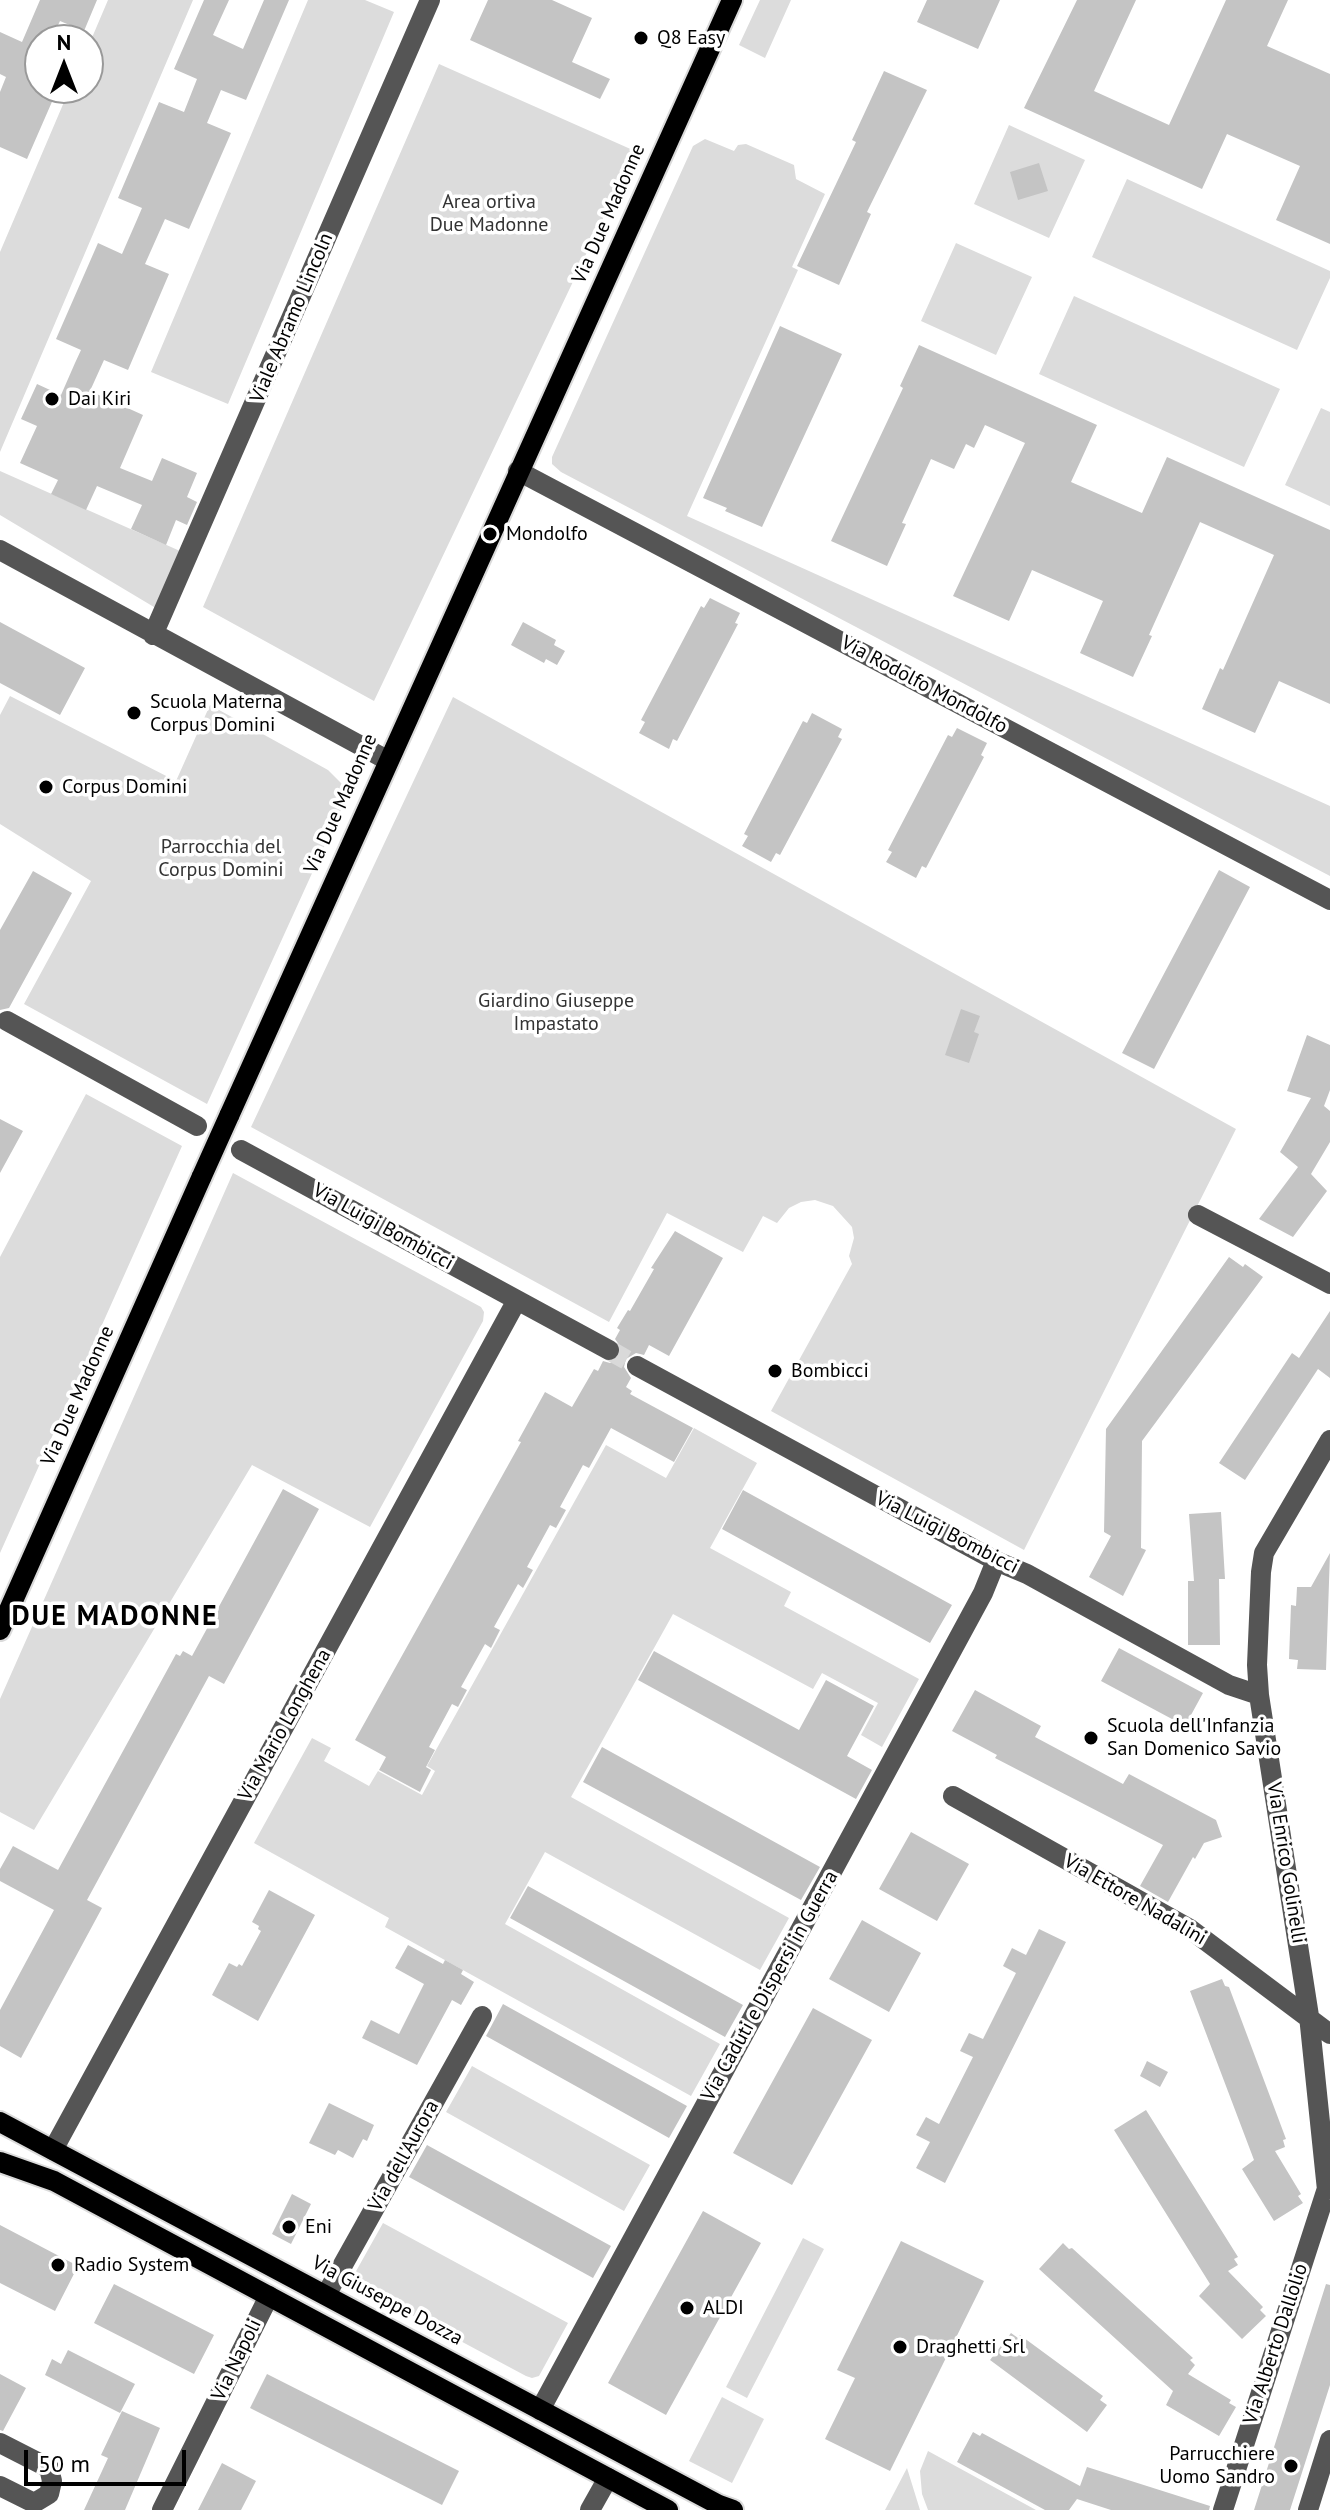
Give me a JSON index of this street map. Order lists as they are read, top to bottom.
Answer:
{
  "streets": {
    "main road": ["Via Due Madonne", "Via Giuseppe Dozza"],
    "street": [
      "Viale Abramo Lincoln",
      "Via Rodolfo Mondolfo",
      "Via Luigi Bombicci",
      "Via Mario Longhena",
      "Via Enrico Golinelli",
      "Via Ettore Nadalini",
      "Via Caduti e Dispersi in Guerra",
      "Via dell'Aurora",
      "Via Alberto Dallolio",
      "Via Napoli"
    ]
  },
  "crossings": [
    ["Via Due Madonne", "Via Rodolfo Mondolfo"],
    ["Via Luigi Bombicci", "Via Mario Longhena"],
    ["Via Luigi Bombicci", "Via Enrico Golinelli"],
    ["Via Luigi Bombicci", "Via Caduti e Dispersi in Guerra"],
    ["Via Mario Longhena", "Via Giuseppe Dozza"],
    ["Via Enrico Golinelli", "Via Ettore Nadalini"],
    ["Via Enrico Golinelli", "Via Alberto Dallolio"],
    ["Via Caduti e Dispersi in Guerra", "Via Giuseppe Dozza"],
    ["Via dell'Aurora", "Via Giuseppe Dozza"],
    ["Via Giuseppe Dozza", "Via Napoli"]
  ],
  "districts": ["DUE MADONNE"],
  "parks": ["Area ortiva Due Madonne", "Parrocchia del Corpus Domini", "Giardino Giuseppe Impastato"],
  "places": [
    "Q8 Easy",
    "Dai Kiri",
    "Mondolfo",
    "Scuola Materna Corpus Domini",
    "Corpus Domini",
    "Bombicci",
    "Scuola dell'Infanzia San Domenico Savio",
    "Eni",
    "Radio System",
    "ALDI",
    "Draghetti Srl",
    "Parrucchiere Uomo Sandro"
  ],
  "scale_bar": "50 m",
  "north": "top"
}
